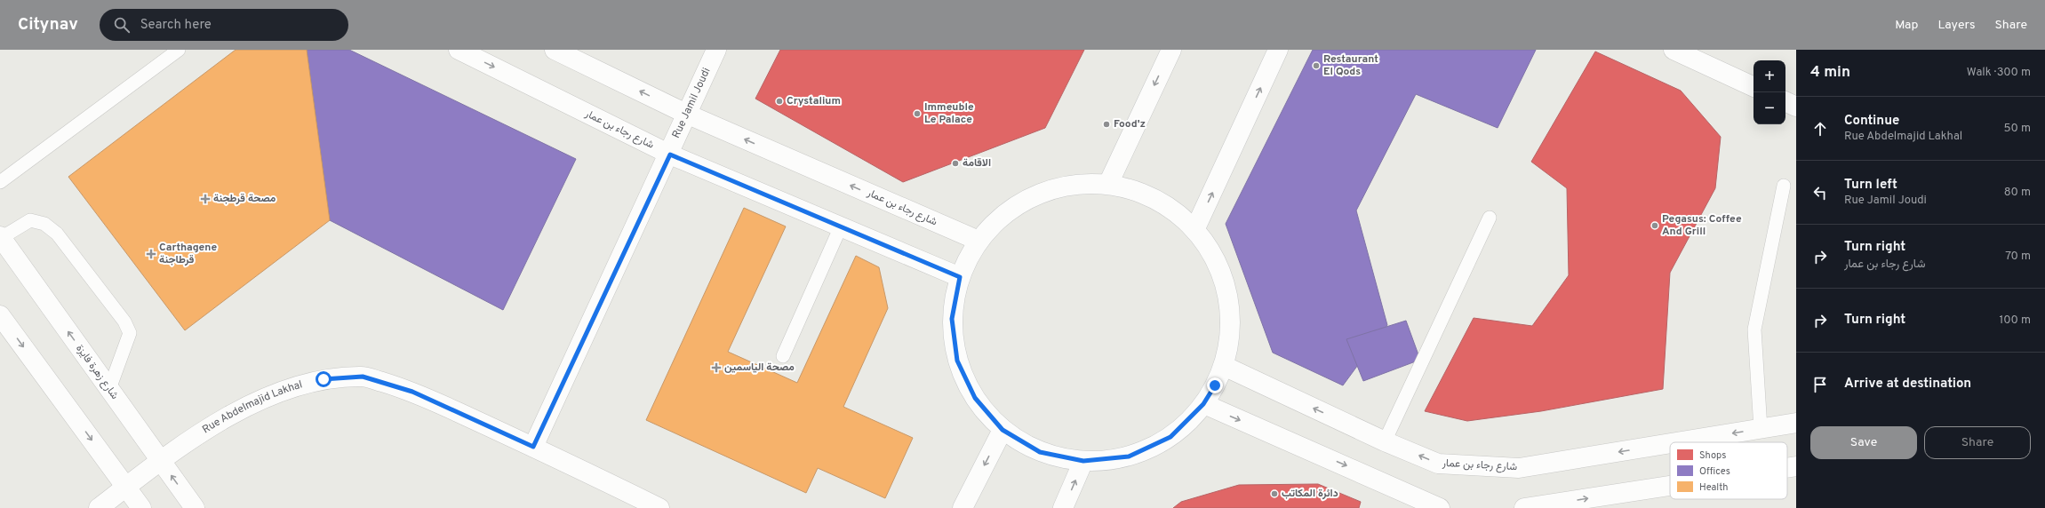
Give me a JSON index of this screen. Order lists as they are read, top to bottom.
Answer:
{
  "streets": {
    "street": [
      "Rue Jamil Joudi",
      "شارع رجاء بن عمار",
      "شارع زهرة فايزة",
      "Rue Abdelmajid Lakhal"
    ]
  },
  "crossings": [
    ["Rue Jamil Joudi", "شارع رجاء بن عمار"],
    ["Rue Jamil Joudi", "Rue Abdelmajid Lakhal"],
    ["شارع زهرة فايزة", "Rue Abdelmajid Lakhal"]
  ],
  "places": {
    "other": [
      "Restaurant El Qods",
      "Crystalium",
      "Immeuble Le Palace",
      "Food'z",
      "الاقامة",
      "Pegasus: Coffee And Grill",
      "دائرة المكاتب"
    ],
    "health": ["مصحة قرطجنة", "Carthagene قرطاجنة", "مصحة الياسمين"]
  },
  "legend": ["Shops", "Offices", "Health"],
  "page": {
    "header": "Citynav",
    "search": "Search here",
    "nav": ["Map", "Layers", "Share"],
    "heading": ["4 min", "Walk · 300 m"],
    "map_buttons": ["+", "−"],
    "list": [
      ["Continue", "Rue Abdelmajid Lakhal", "50 m"],
      ["Turn left", "Rue Jamil Joudi", "80 m"],
      ["Turn right", "شارع رجاء بن عمار", "70 m"],
      ["Turn right", "100 m"],
      "Arrive at destination"
    ],
    "buttons": ["Save", "Share"]
  }
}
